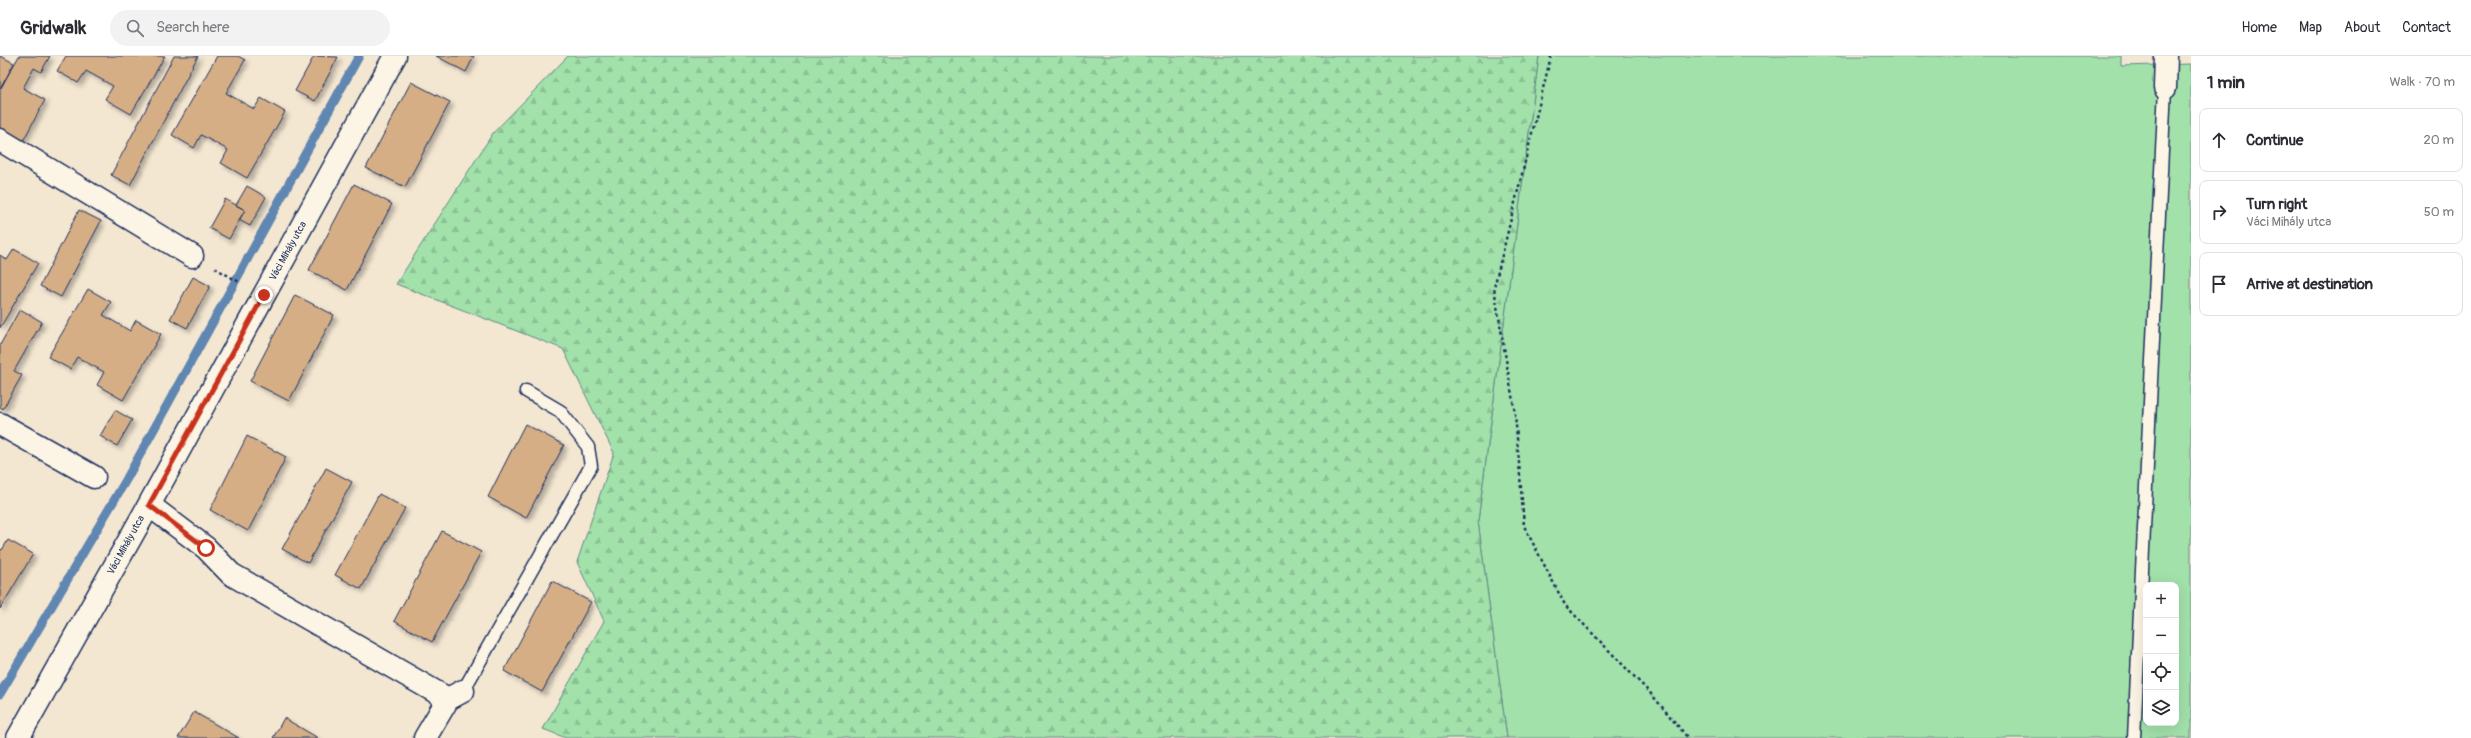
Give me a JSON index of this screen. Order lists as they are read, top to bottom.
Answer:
{
  "streets": {
    "street": ["Váci Mihály utca"]
  },
  "page": {
    "header": "Gridwalk",
    "search": "Search here",
    "nav": [
      "Home",
      "Map",
      "About",
      "Contact"
    ],
    "heading": ["1 min", "Walk · 70 m"],
    "list": [
      ["Continue", "20 m"],
      ["Turn right", "Váci Mihály utca", "50 m"],
      "Arrive at destination"
    ],
    "map_buttons": ["+", "−"]
  }
}
